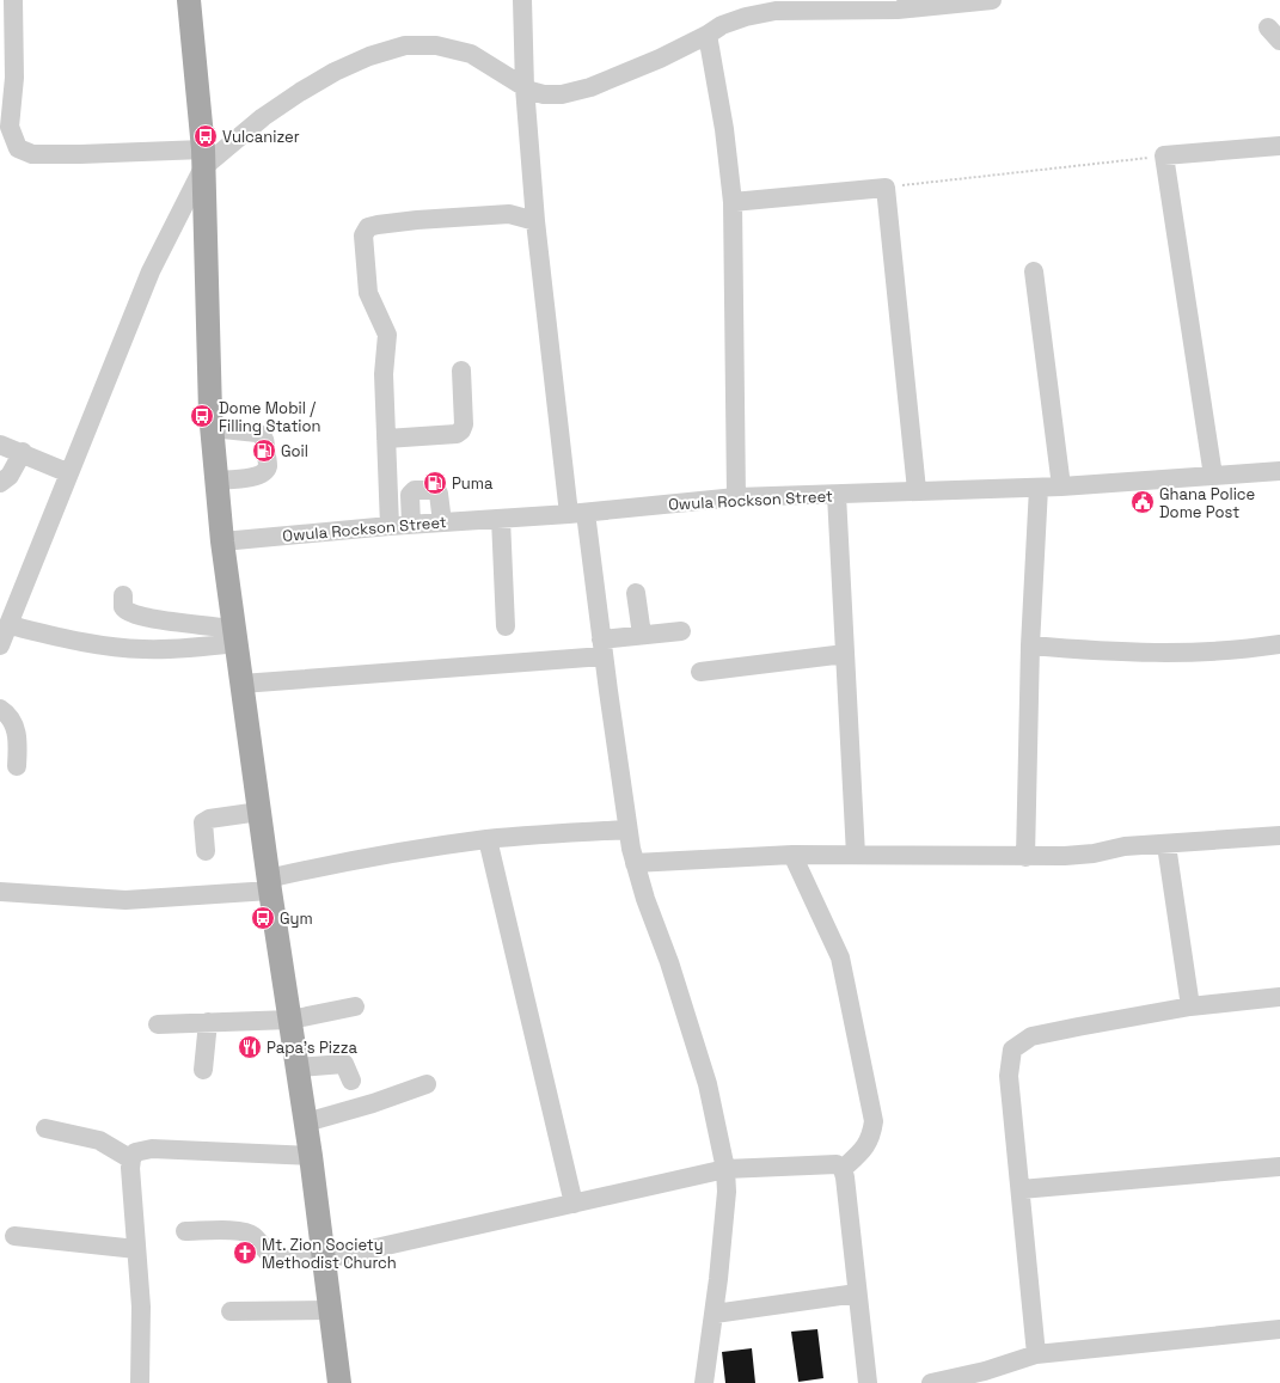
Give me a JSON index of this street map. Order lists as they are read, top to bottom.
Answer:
{
  "streets": {
    "street": ["Owula Rockson Street"]
  },
  "places": {
    "bus stop": ["Vulcanizer", "Dome Mobil / Filling Station", "Gym"],
    "fuel station": ["Goil", "Puma"],
    "public building": ["Ghana Police Dome Post"],
    "restaurant": ["Papa's Pizza"],
    "church": ["Mt. Zion Society Methodist Church"]
  }
}
